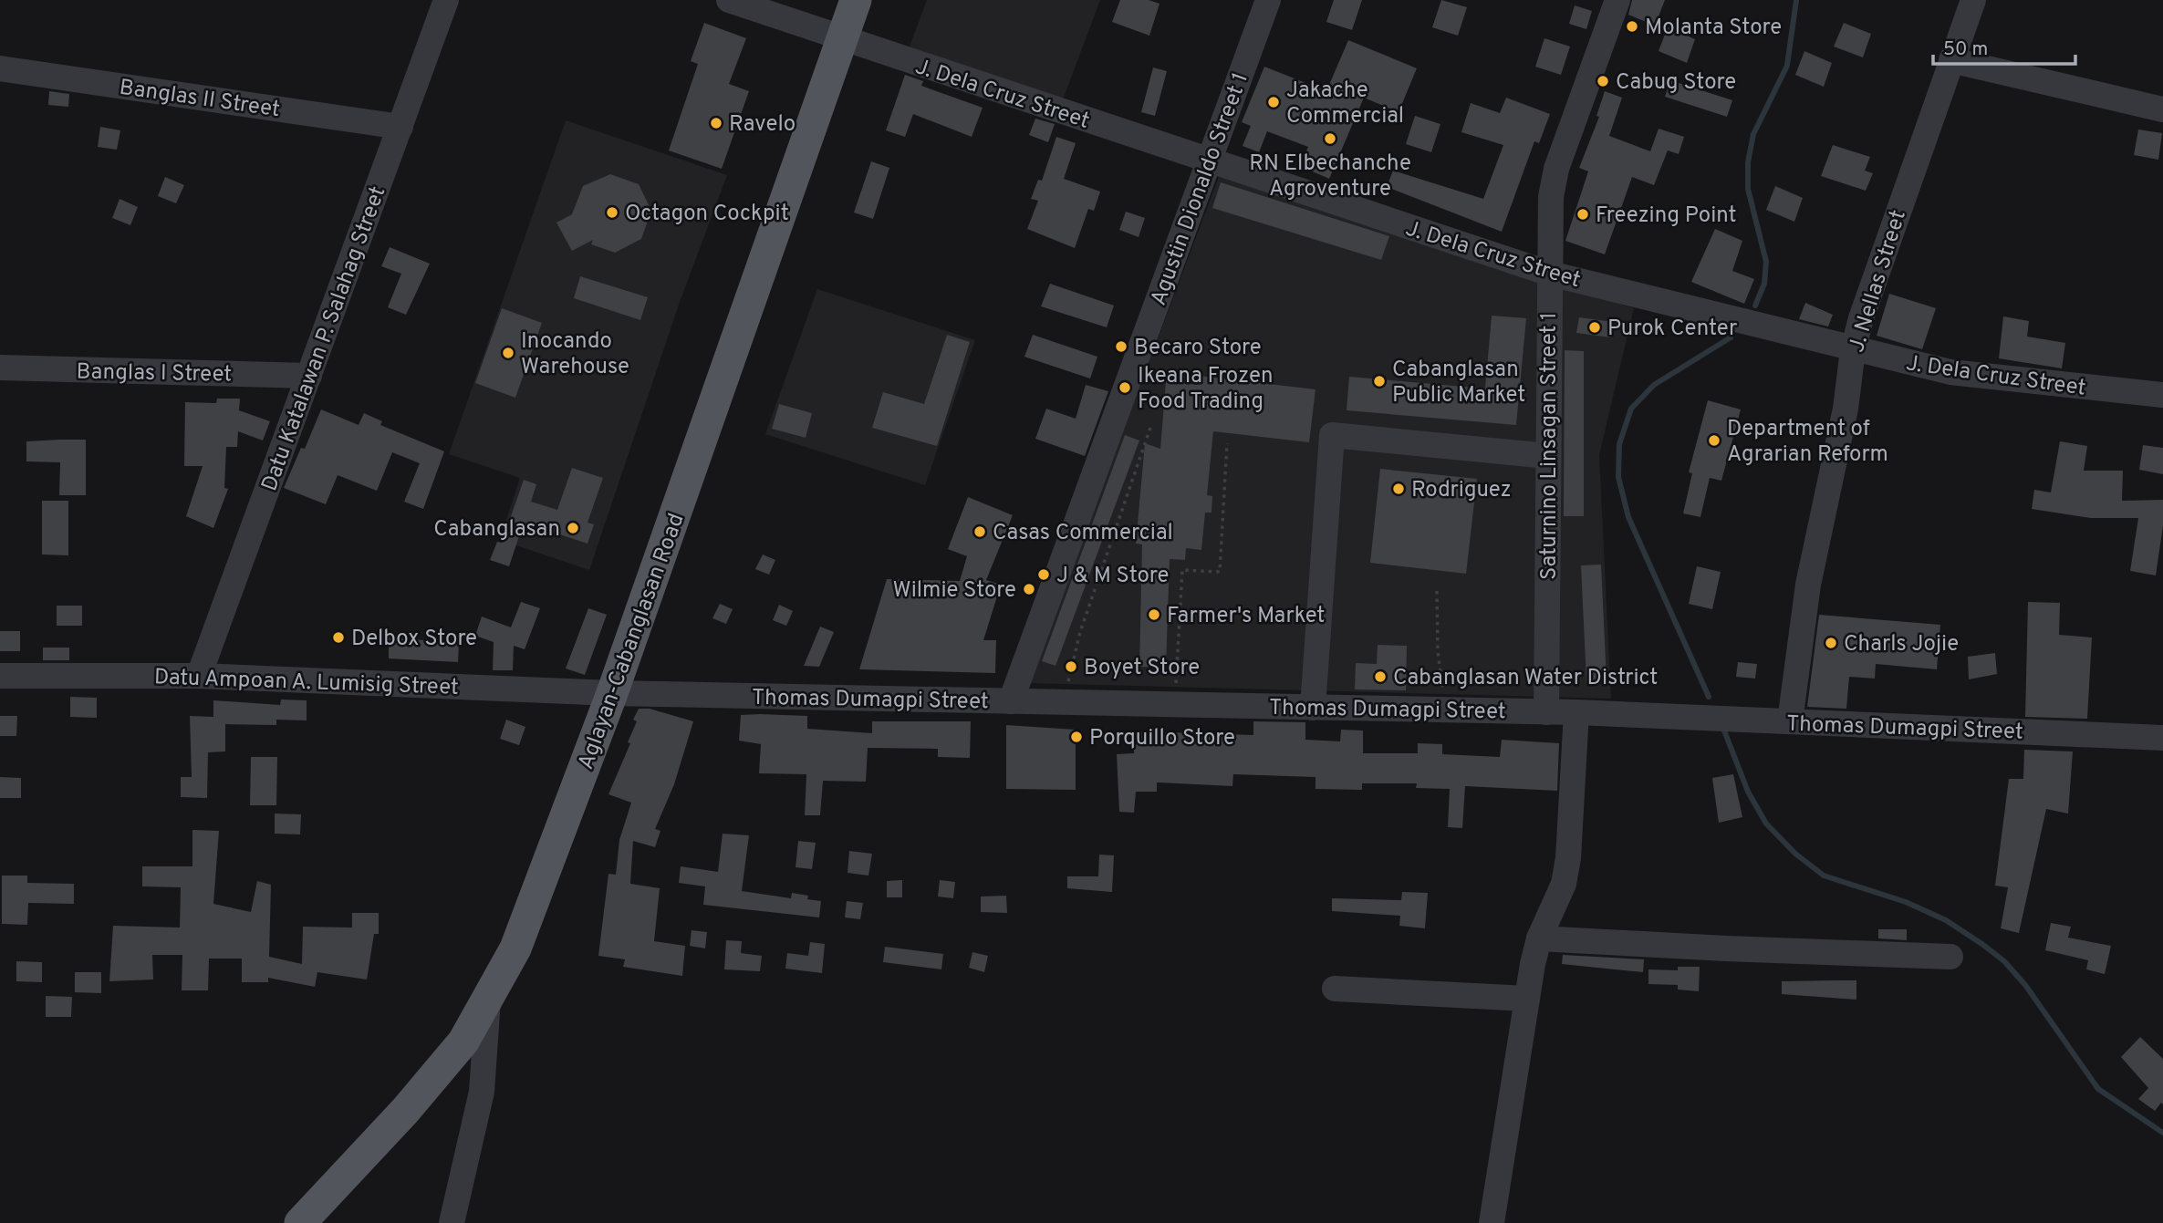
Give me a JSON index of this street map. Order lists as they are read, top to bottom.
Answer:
{
  "streets": {
    "main road": ["Aglayan-Cabanglasan Road"],
    "street": [
      "J. Dela Cruz Street",
      "Banglas II Street",
      "Agustin Dionaldo Street 1",
      "J. Nellas Street",
      "Datu Katalawan P. Salahag Street",
      "Banglas I Street",
      "Saturnino Linsagan Street 1",
      "Datu Ampoan A. Lumisig Street",
      "Thomas Dumagpi Street"
    ]
  },
  "crossings": [
    ["J. Dela Cruz Street", "Agustin Dionaldo Street 1"],
    ["J. Dela Cruz Street", "J. Nellas Street"],
    ["J. Dela Cruz Street", "Saturnino Linsagan Street 1"],
    ["J. Dela Cruz Street", "Aglayan-Cabanglasan Road"],
    ["Banglas II Street", "Datu Katalawan P. Salahag Street"],
    ["Agustin Dionaldo Street 1", "Thomas Dumagpi Street"],
    ["J. Nellas Street", "Thomas Dumagpi Street"],
    ["Datu Katalawan P. Salahag Street", "Banglas I Street"],
    ["Datu Katalawan P. Salahag Street", "Datu Ampoan A. Lumisig Street"],
    ["Saturnino Linsagan Street 1", "Thomas Dumagpi Street"],
    ["Aglayan-Cabanglasan Road", "Datu Ampoan A. Lumisig Street"],
    ["Aglayan-Cabanglasan Road", "Thomas Dumagpi Street"],
    ["Datu Ampoan A. Lumisig Street", "Thomas Dumagpi Street"]
  ],
  "places": [
    "Molanta Store",
    "Cabug Store",
    "Jakache Commercial",
    "Ravelo",
    "RN Elbechanche Agroventure",
    "Octagon Cockpit",
    "Freezing Point",
    "Purok Center",
    "Becaro Store",
    "Inocando Warehouse",
    "Cabanglasan Public Market",
    "Ikeana Frozen Food Trading",
    "Department of Agrarian Reform",
    "Rodriguez",
    "Cabanglasan",
    "Casas Commercial",
    "J & M Store",
    "Wilmie Store",
    "Farmer's Market",
    "Delbox Store",
    "Charls Jojie",
    "Boyet Store",
    "Cabanglasan Water District",
    "Porquillo Store"
  ],
  "scale_bar": "50 m"
}
